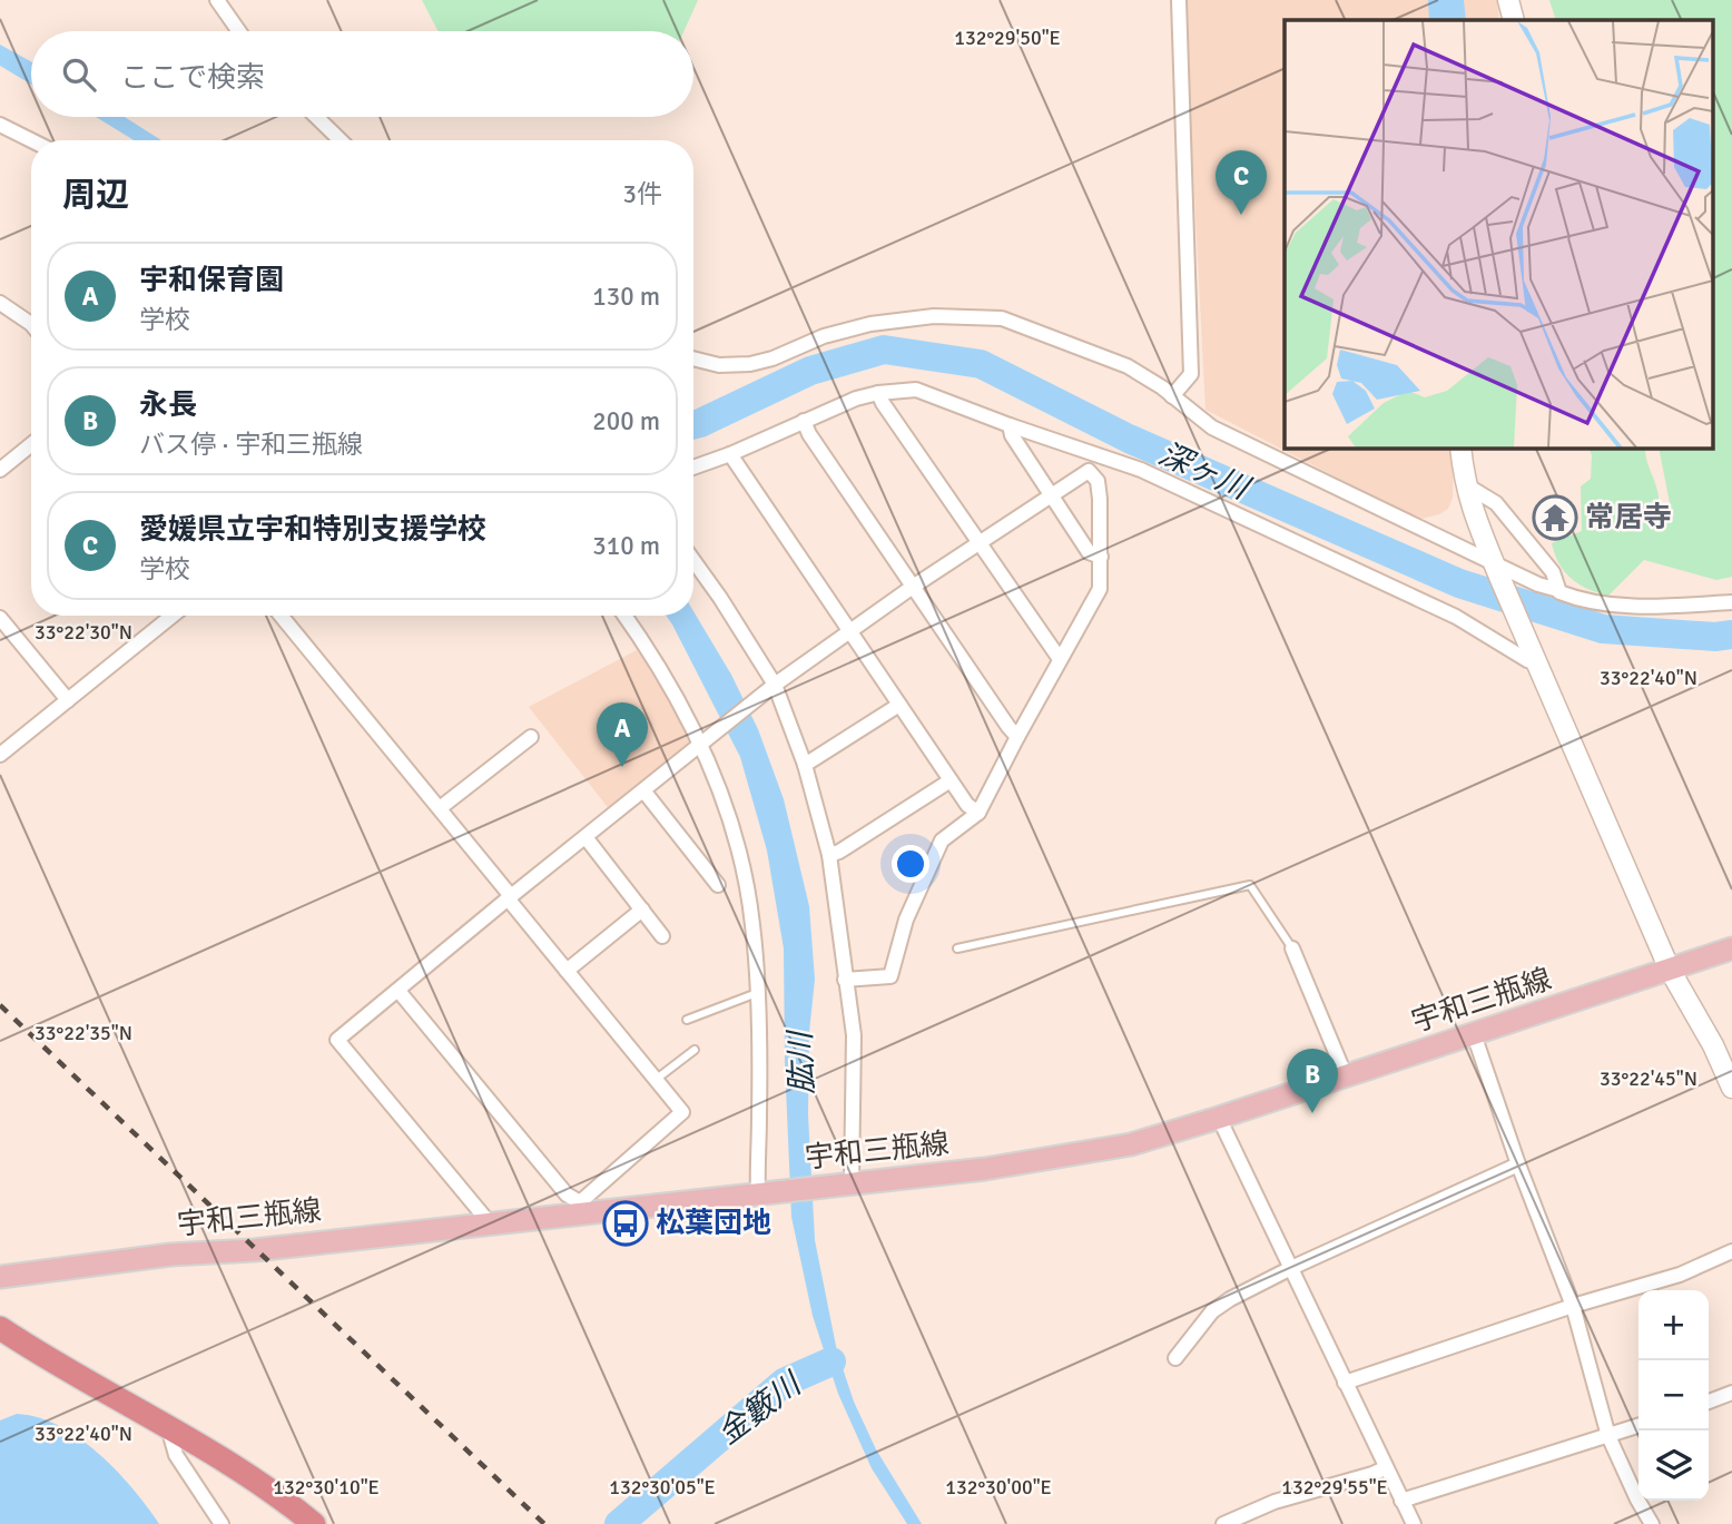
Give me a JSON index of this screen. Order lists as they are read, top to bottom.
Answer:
{
  "streets": {
    "main road": ["宇和三瓶線"]
  },
  "water": ["深ヶ川", "肱川", "金籔川"],
  "places": {
    "temple": ["常居寺"],
    "bus stop": ["松葉団地"]
  },
  "page": {
    "search": "ここで検索",
    "heading": ["周辺", "3件"],
    "pins": ["C", "A", "B"],
    "list": [
      {
        "mark": "A",
        "name": "宇和保育園",
        "note": "学校",
        "value": "130 m"
      },
      {
        "mark": "B",
        "name": "永長",
        "note": "バス停 · 宇和三瓶線",
        "value": "200 m"
      },
      {
        "mark": "C",
        "name": "愛媛県立宇和特別支援学校",
        "note": "学校",
        "value": "310 m"
      }
    ],
    "map_buttons": ["+", "−"]
  },
  "coordinates": [
    "132°29'50\"E",
    "33°22'30\"N",
    "33°22'40\"N",
    "33°22'35\"N",
    "33°22'45\"N",
    "132°30'10\"E",
    "132°30'05\"E",
    "132°30'00\"E",
    "132°29'55\"E"
  ]
}
